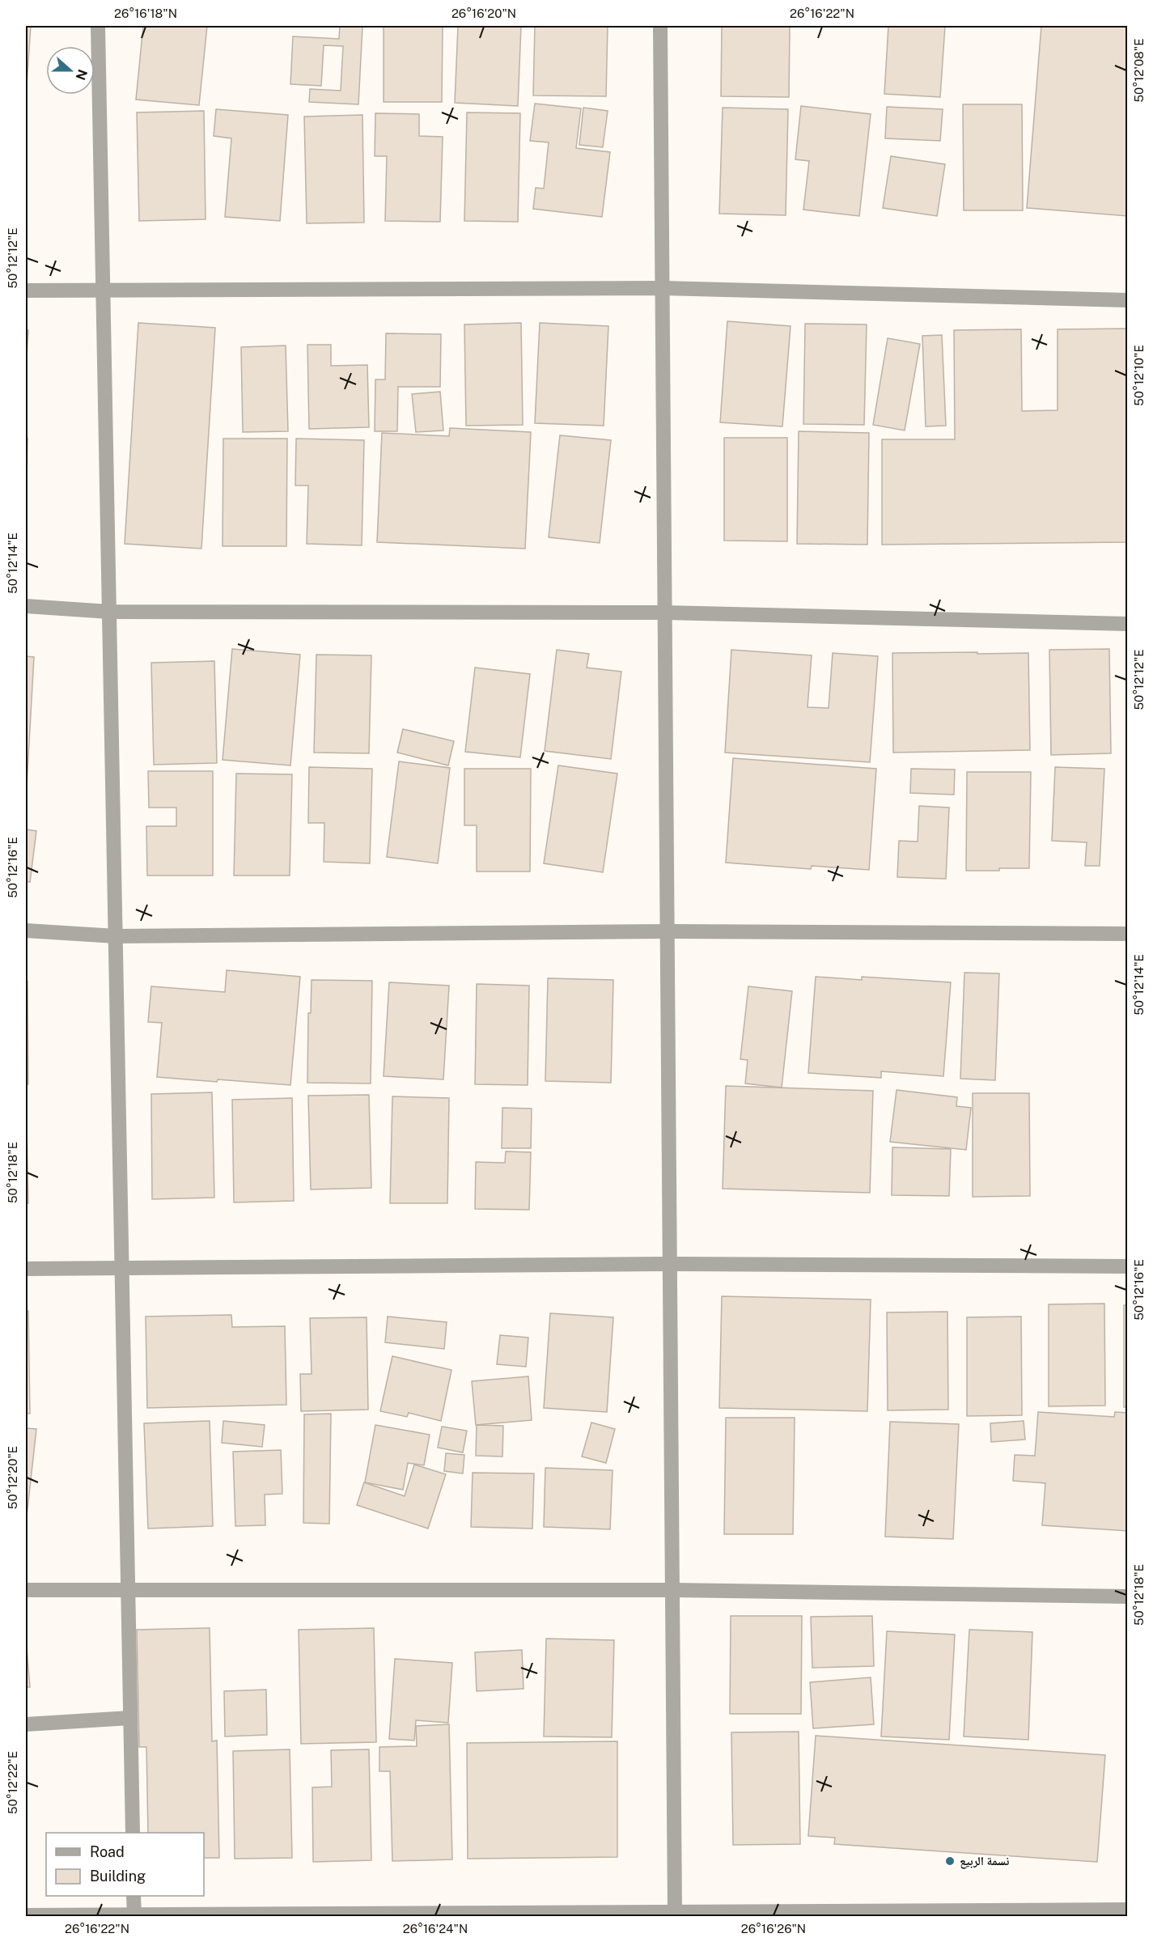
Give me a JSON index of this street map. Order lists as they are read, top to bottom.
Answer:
{
  "places": ["نسمة الربيع"],
  "legend": ["Road", "Building"],
  "north": "right",
  "coordinates": [
    "26°16'18\"N",
    "26°16'20\"N",
    "26°16'22\"N",
    "50°12'08\"E",
    "50°12'12\"E",
    "50°12'10\"E",
    "50°12'14\"E",
    "50°12'16\"E",
    "50°12'18\"E",
    "50°12'20\"E",
    "50°12'22\"E",
    "26°16'24\"N",
    "26°16'26\"N"
  ]
}
